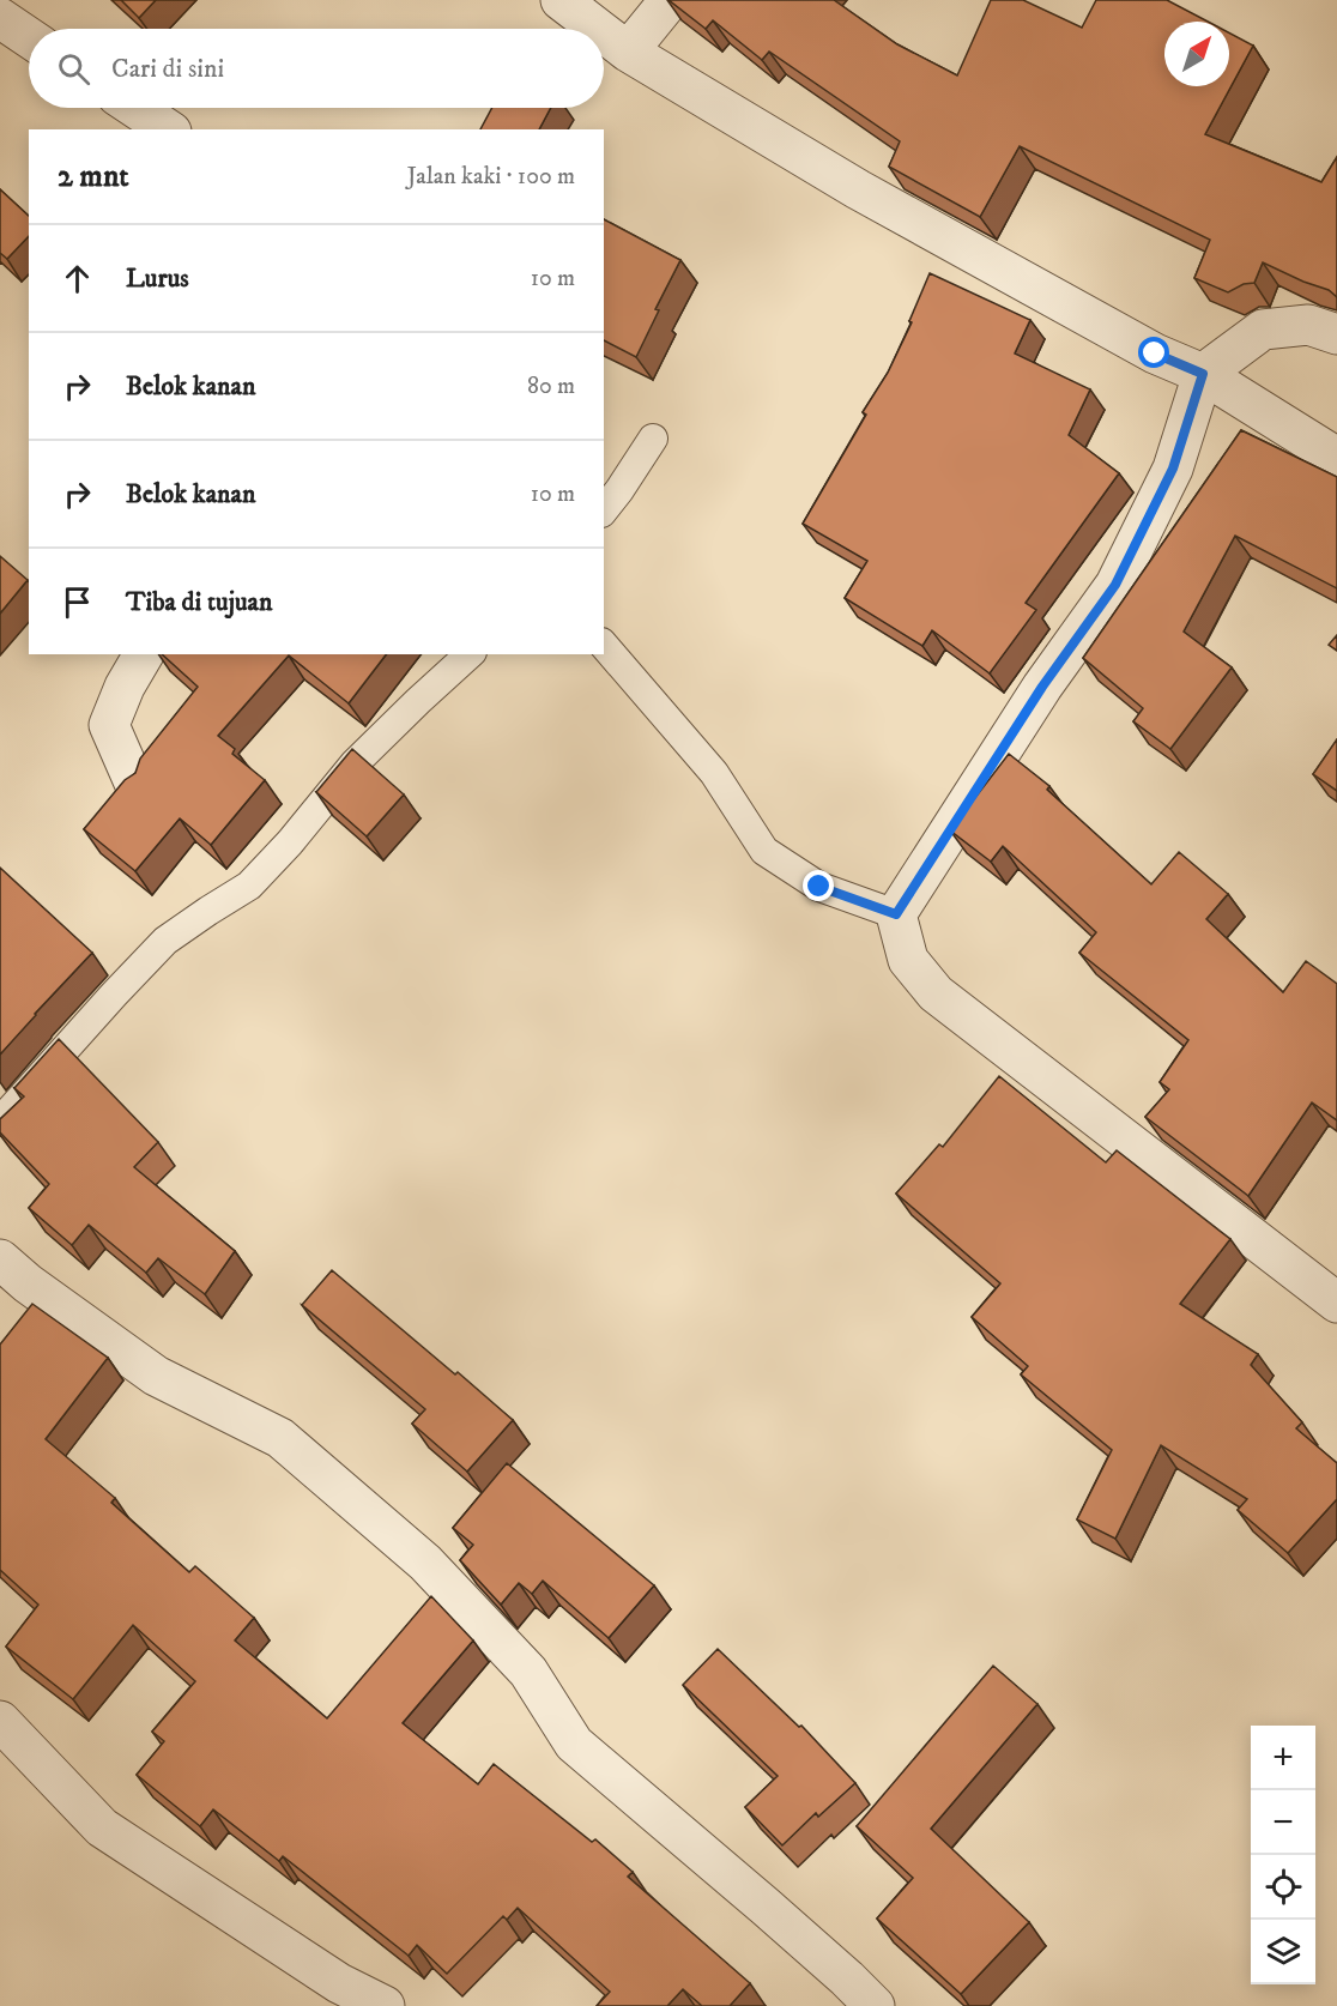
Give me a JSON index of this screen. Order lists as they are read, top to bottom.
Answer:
{
  "north": "top right",
  "page": {
    "search": "Cari di sini",
    "heading": ["2 mnt", "Jalan kaki · 100 m"],
    "list": [
      ["Lurus", "10 m"],
      ["Belok kanan", "80 m"],
      ["Belok kanan", "10 m"],
      "Tiba di tujuan"
    ],
    "map_buttons": ["+", "−"]
  }
}
